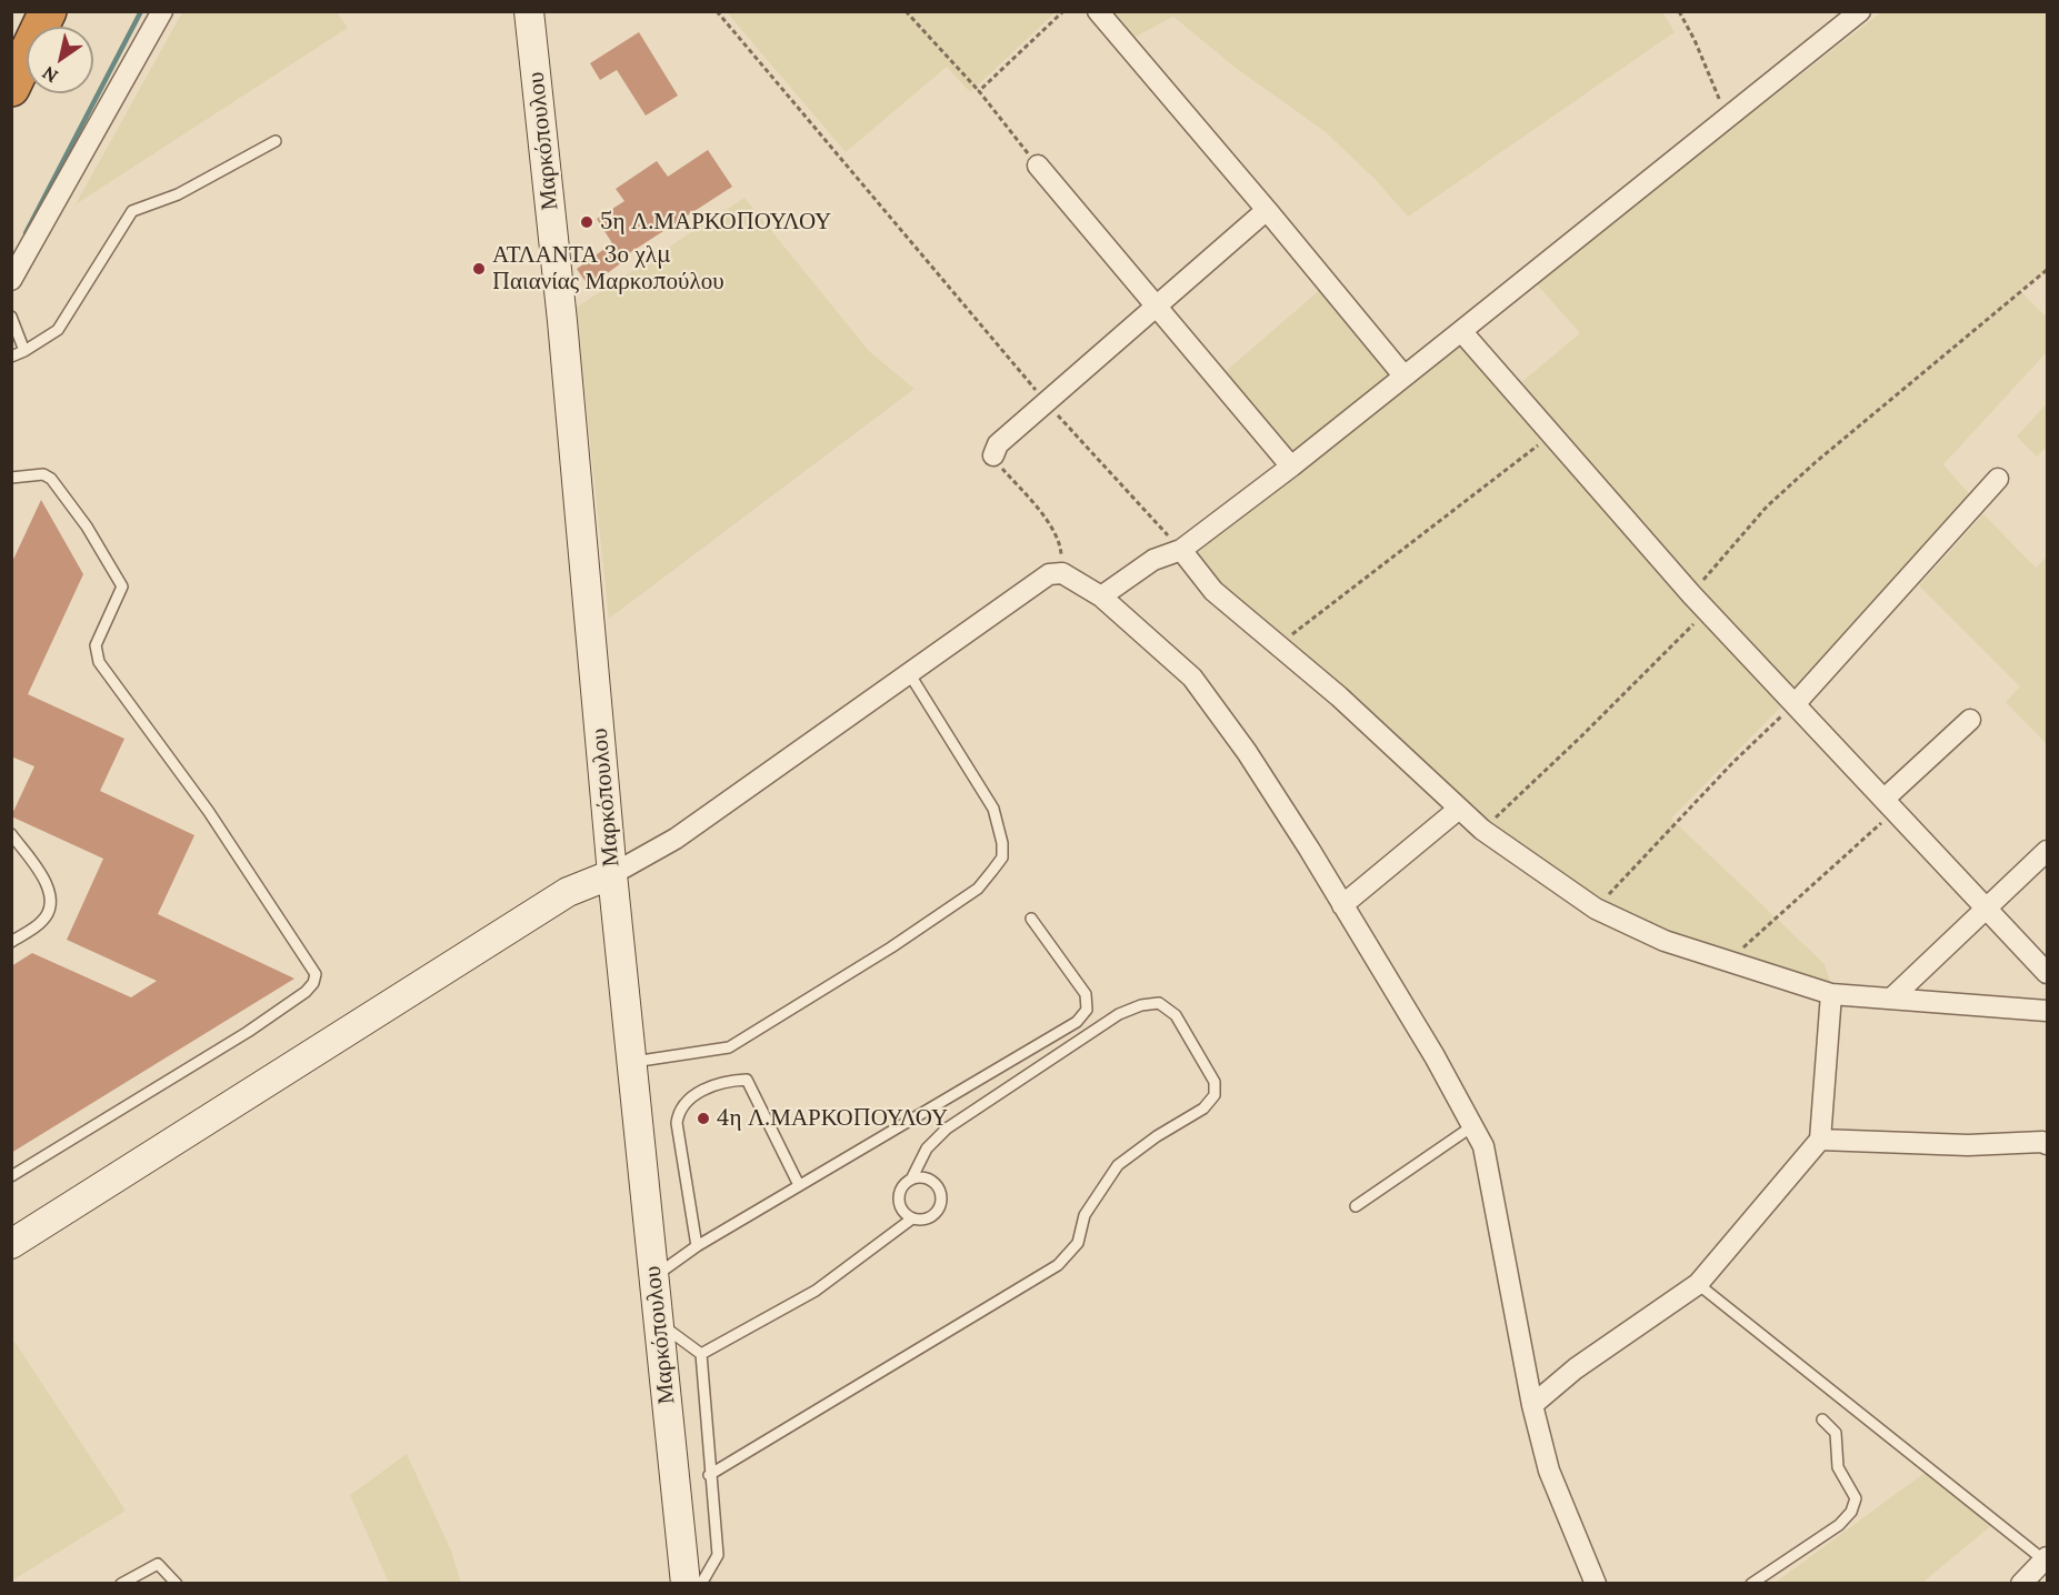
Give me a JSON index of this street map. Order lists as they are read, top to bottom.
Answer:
{
  "streets": {
    "main road": ["Μαρκόπουλου"]
  },
  "places": ["5η Λ.ΜΑΡΚΟΠΟΥΛΟΥ", "ΑΤΛΑΝΤΑ 3ο χλμ Παιανίας Μαρκοπούλου", "4η Λ.ΜΑΡΚΟΠΟΥΛΟΥ"],
  "north": "bottom left"
}
